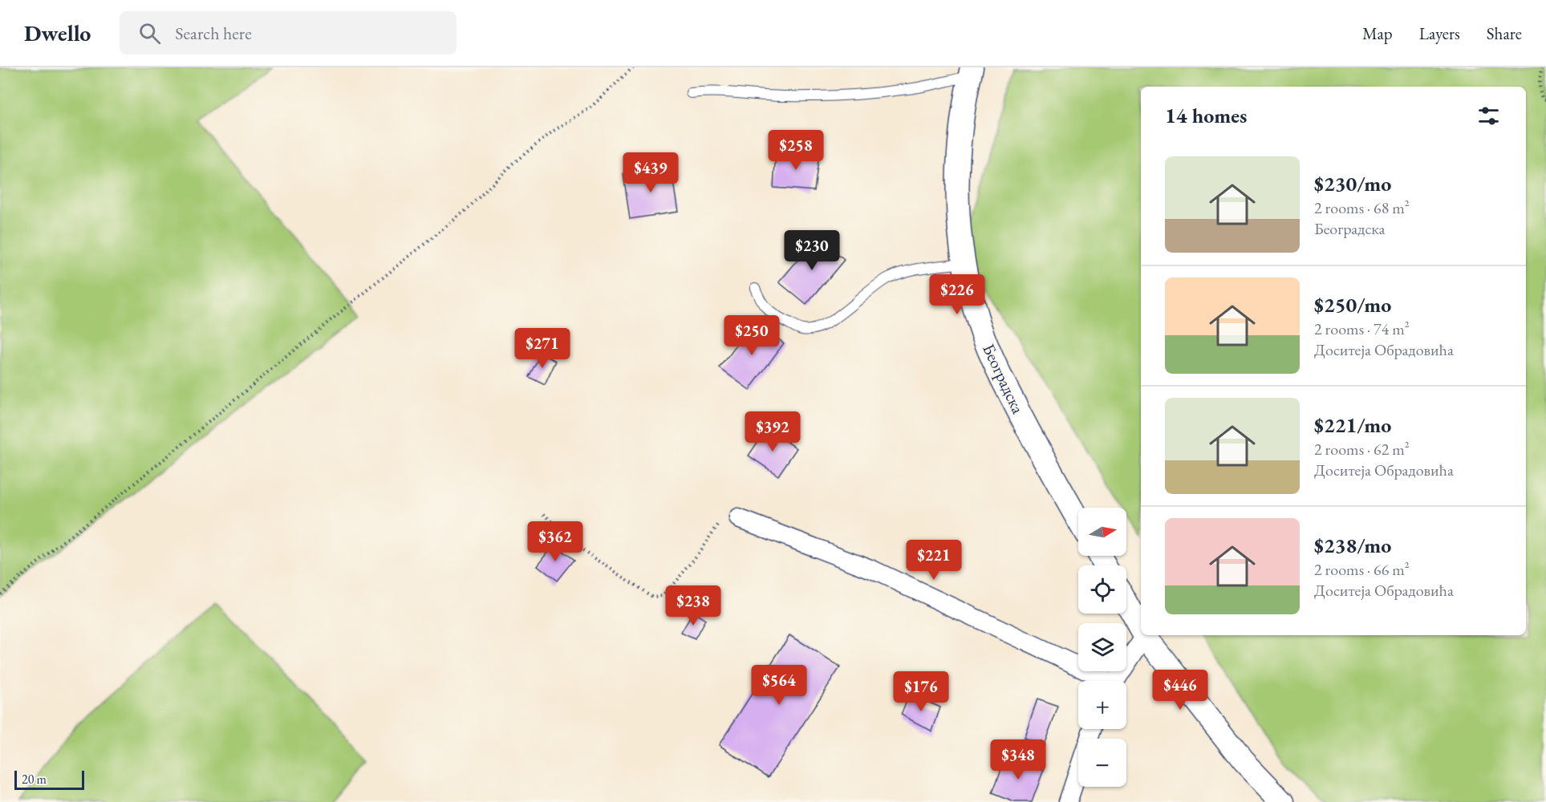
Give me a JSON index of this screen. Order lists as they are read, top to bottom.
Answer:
{
  "streets": {
    "street": ["Београдска"]
  },
  "scale_bar": "20 m",
  "north": "right",
  "page": {
    "header": "Dwello",
    "search": "Search here",
    "nav": ["Map", "Layers", "Share"],
    "heading": "14 homes",
    "price": [
      "$258",
      "$439",
      "$230",
      "$226",
      "$250",
      "$271",
      "$392",
      "$362",
      "$221",
      "$238",
      "$564",
      "$446",
      "$176",
      "$348"
    ],
    "list": [
      {
        "name": "$230/mo",
        "note": "2 rooms · 68 m² · Београдска"
      },
      {
        "name": "$250/mo",
        "note": "2 rooms · 74 m² · Доситеја Обрадовића"
      },
      {
        "name": "$221/mo",
        "note": "2 rooms · 62 m² · Доситеја Обрадовића"
      },
      {
        "name": "$238/mo",
        "note": "2 rooms · 66 m² · Доситеја Обрадовића"
      }
    ],
    "map_buttons": ["+", "−"],
    "scale": "20 m"
  }
}
